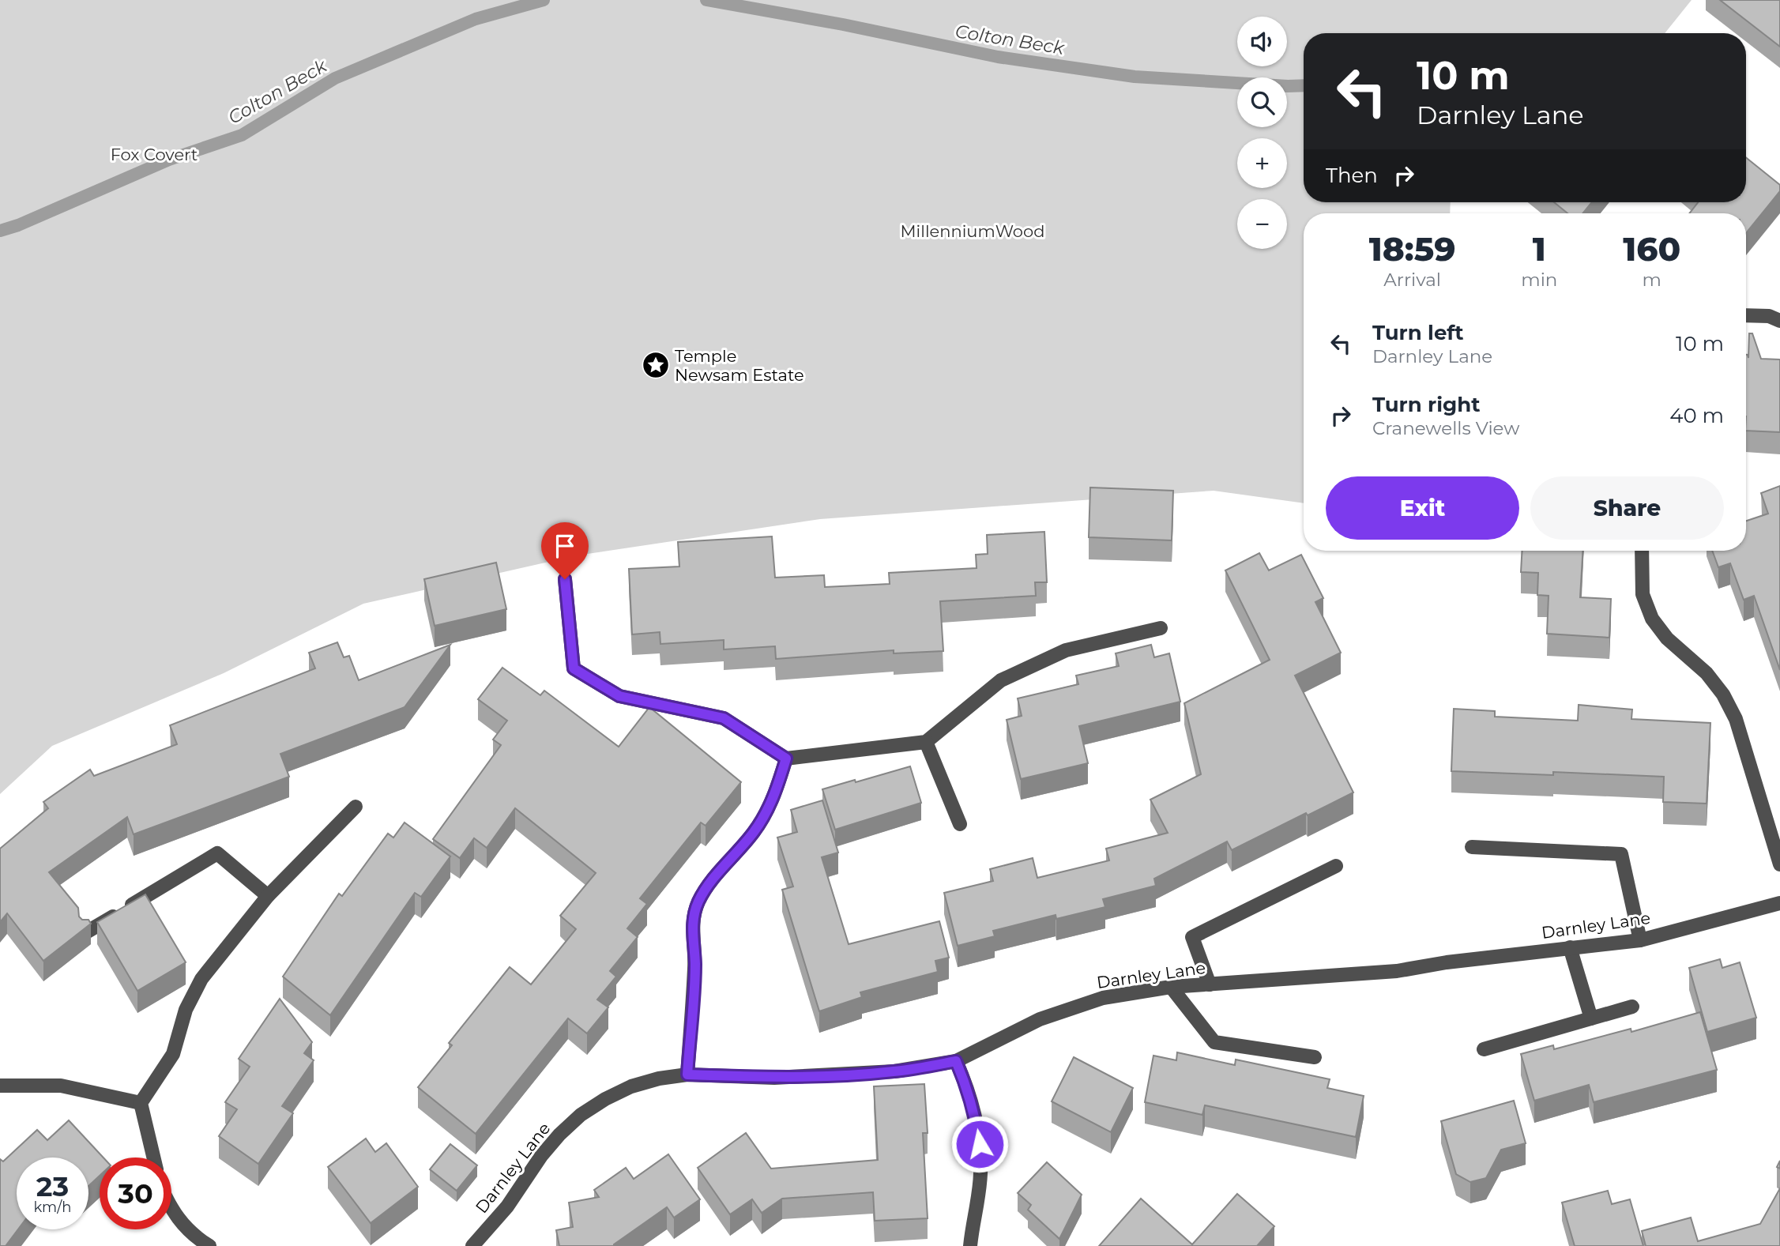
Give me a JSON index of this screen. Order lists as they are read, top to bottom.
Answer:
{
  "streets": {
    "street": ["Darnley Lane"]
  },
  "water": ["Colton Beck"],
  "parks": ["Fox Covert", "MillenniumWood"],
  "places": {
    "place": ["Temple Newsam Estate"]
  },
  "page": {
    "map_buttons": ["+", "−"],
    "turn": ["10 m", "Darnley Lane"],
    "then": "Then",
    "eta": [
      "18:59",
      "Arrival",
      "1",
      "min",
      "160",
      "m"
    ],
    "list": [
      {
        "name": "Turn left",
        "note": "Darnley Lane",
        "value": "10 m"
      },
      {
        "name": "Turn right",
        "note": "Cranewells View",
        "value": "40 m"
      }
    ],
    "buttons": ["Exit", "Share"],
    "speed": "23 km/h",
    "limit": "30"
  }
}
